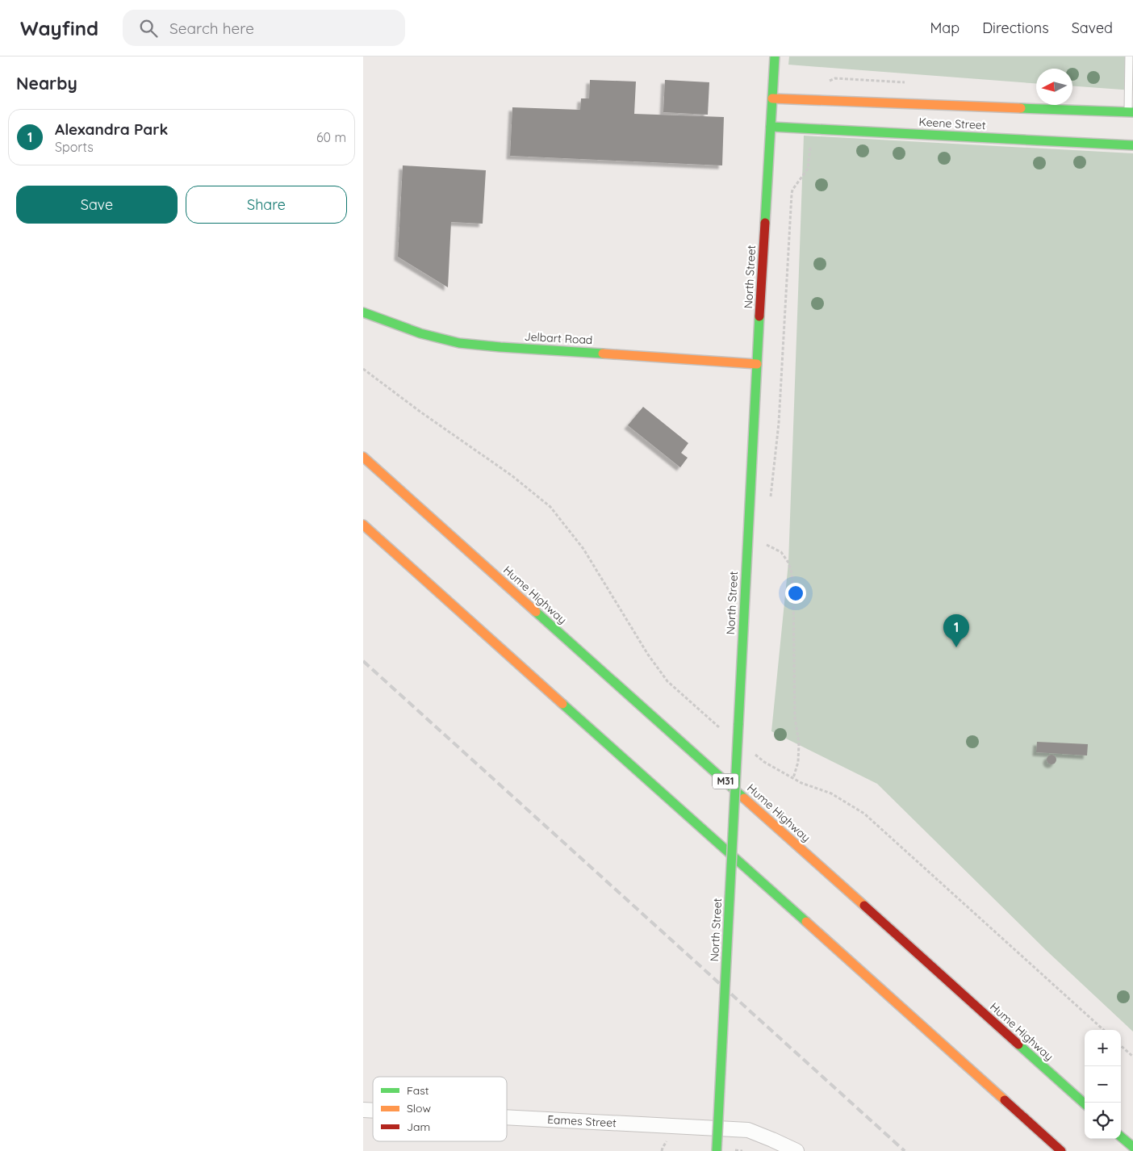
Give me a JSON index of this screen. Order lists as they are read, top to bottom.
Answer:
{
  "streets": {
    "main road": [
      "Keene Street",
      "North Street",
      "Jelbart Road",
      "Hume Highway",
      "M31"
    ],
    "street": ["Eames Street"]
  },
  "crossings": [
    ["Keene Street", "North Street"],
    ["North Street", "Jelbart Road"]
  ],
  "legend": ["Fast", "Slow", "Jam"],
  "north": "left",
  "page": {
    "header": "Wayfind",
    "search": "Search here",
    "nav": ["Map", "Directions", "Saved"],
    "heading": "Nearby",
    "list": [
      {
        "mark": "1",
        "name": "Alexandra Park",
        "note": "Sports",
        "value": "60 m"
      }
    ],
    "buttons": ["Save", "Share"],
    "pins": "1",
    "map_buttons": ["+", "−"]
  }
}
